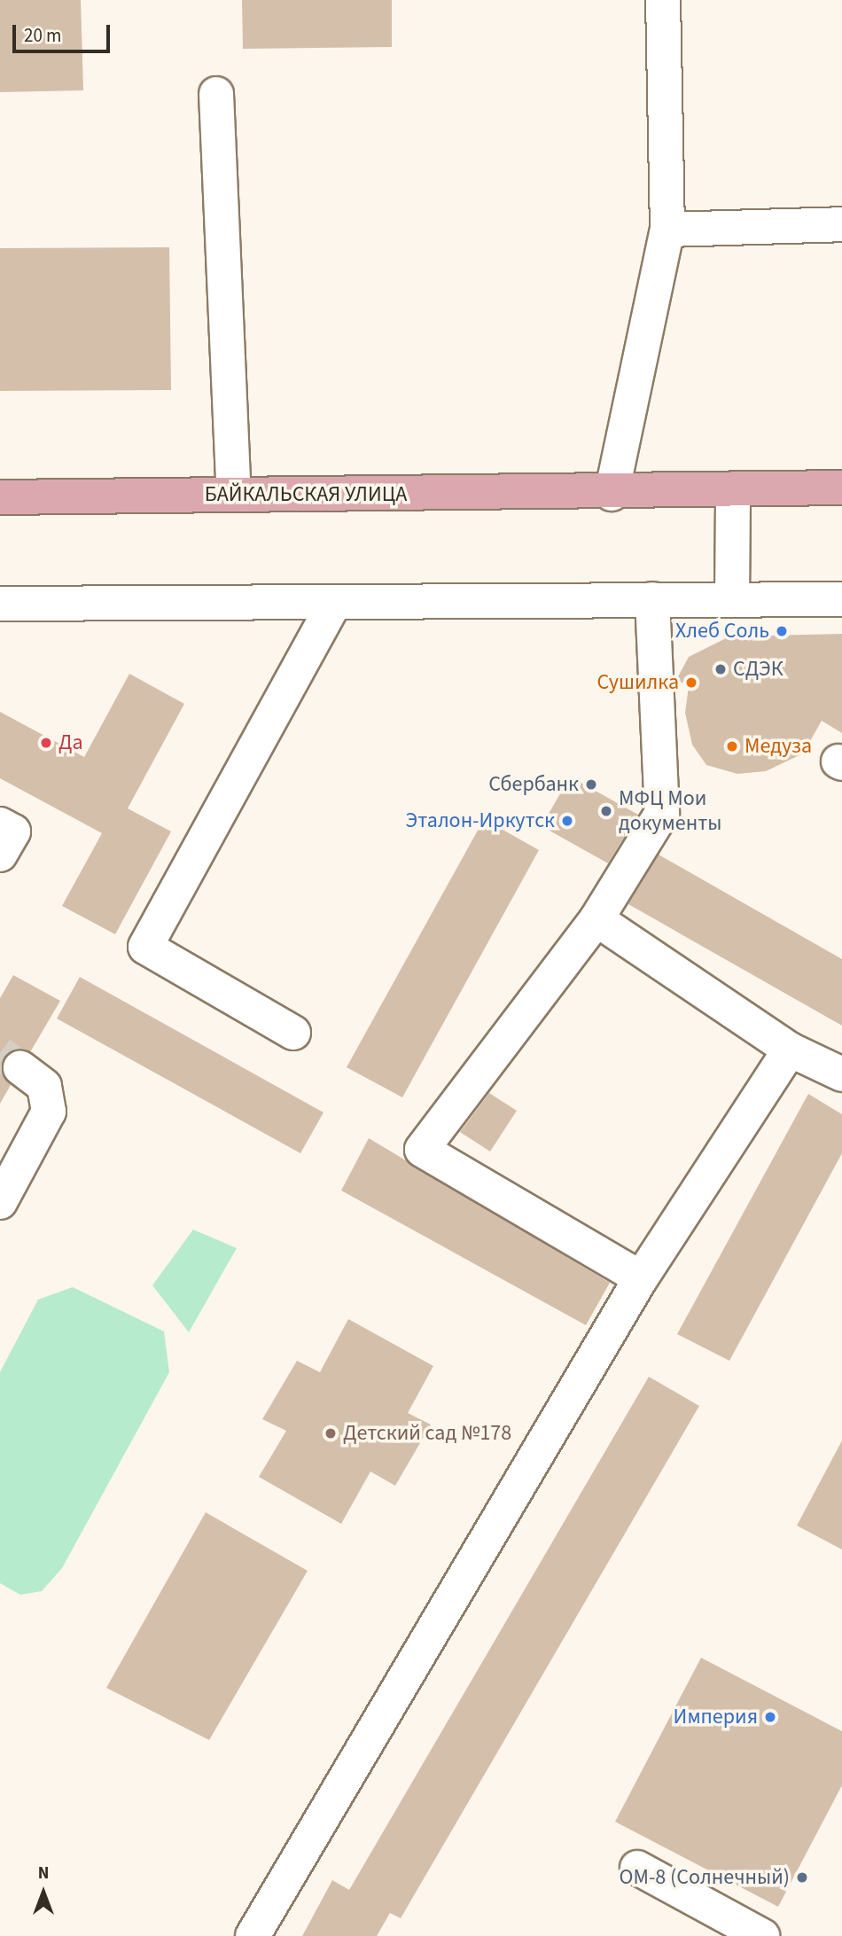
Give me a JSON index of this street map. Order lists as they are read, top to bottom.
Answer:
{
  "streets": {
    "main road": ["БАЙКАЛЬСКАЯ УЛИЦА"]
  },
  "places": [
    "Хлеб Соль",
    "СДЭК",
    "Сушилка",
    "Да",
    "Медуза",
    "Сбербанк",
    "МФЦ Мои документы",
    "Эталон-Иркутск",
    "Детский сад №178",
    "Империя",
    "ОМ-8 (Солнечный)"
  ],
  "scale_bar": "20 m",
  "north": "top"
}
